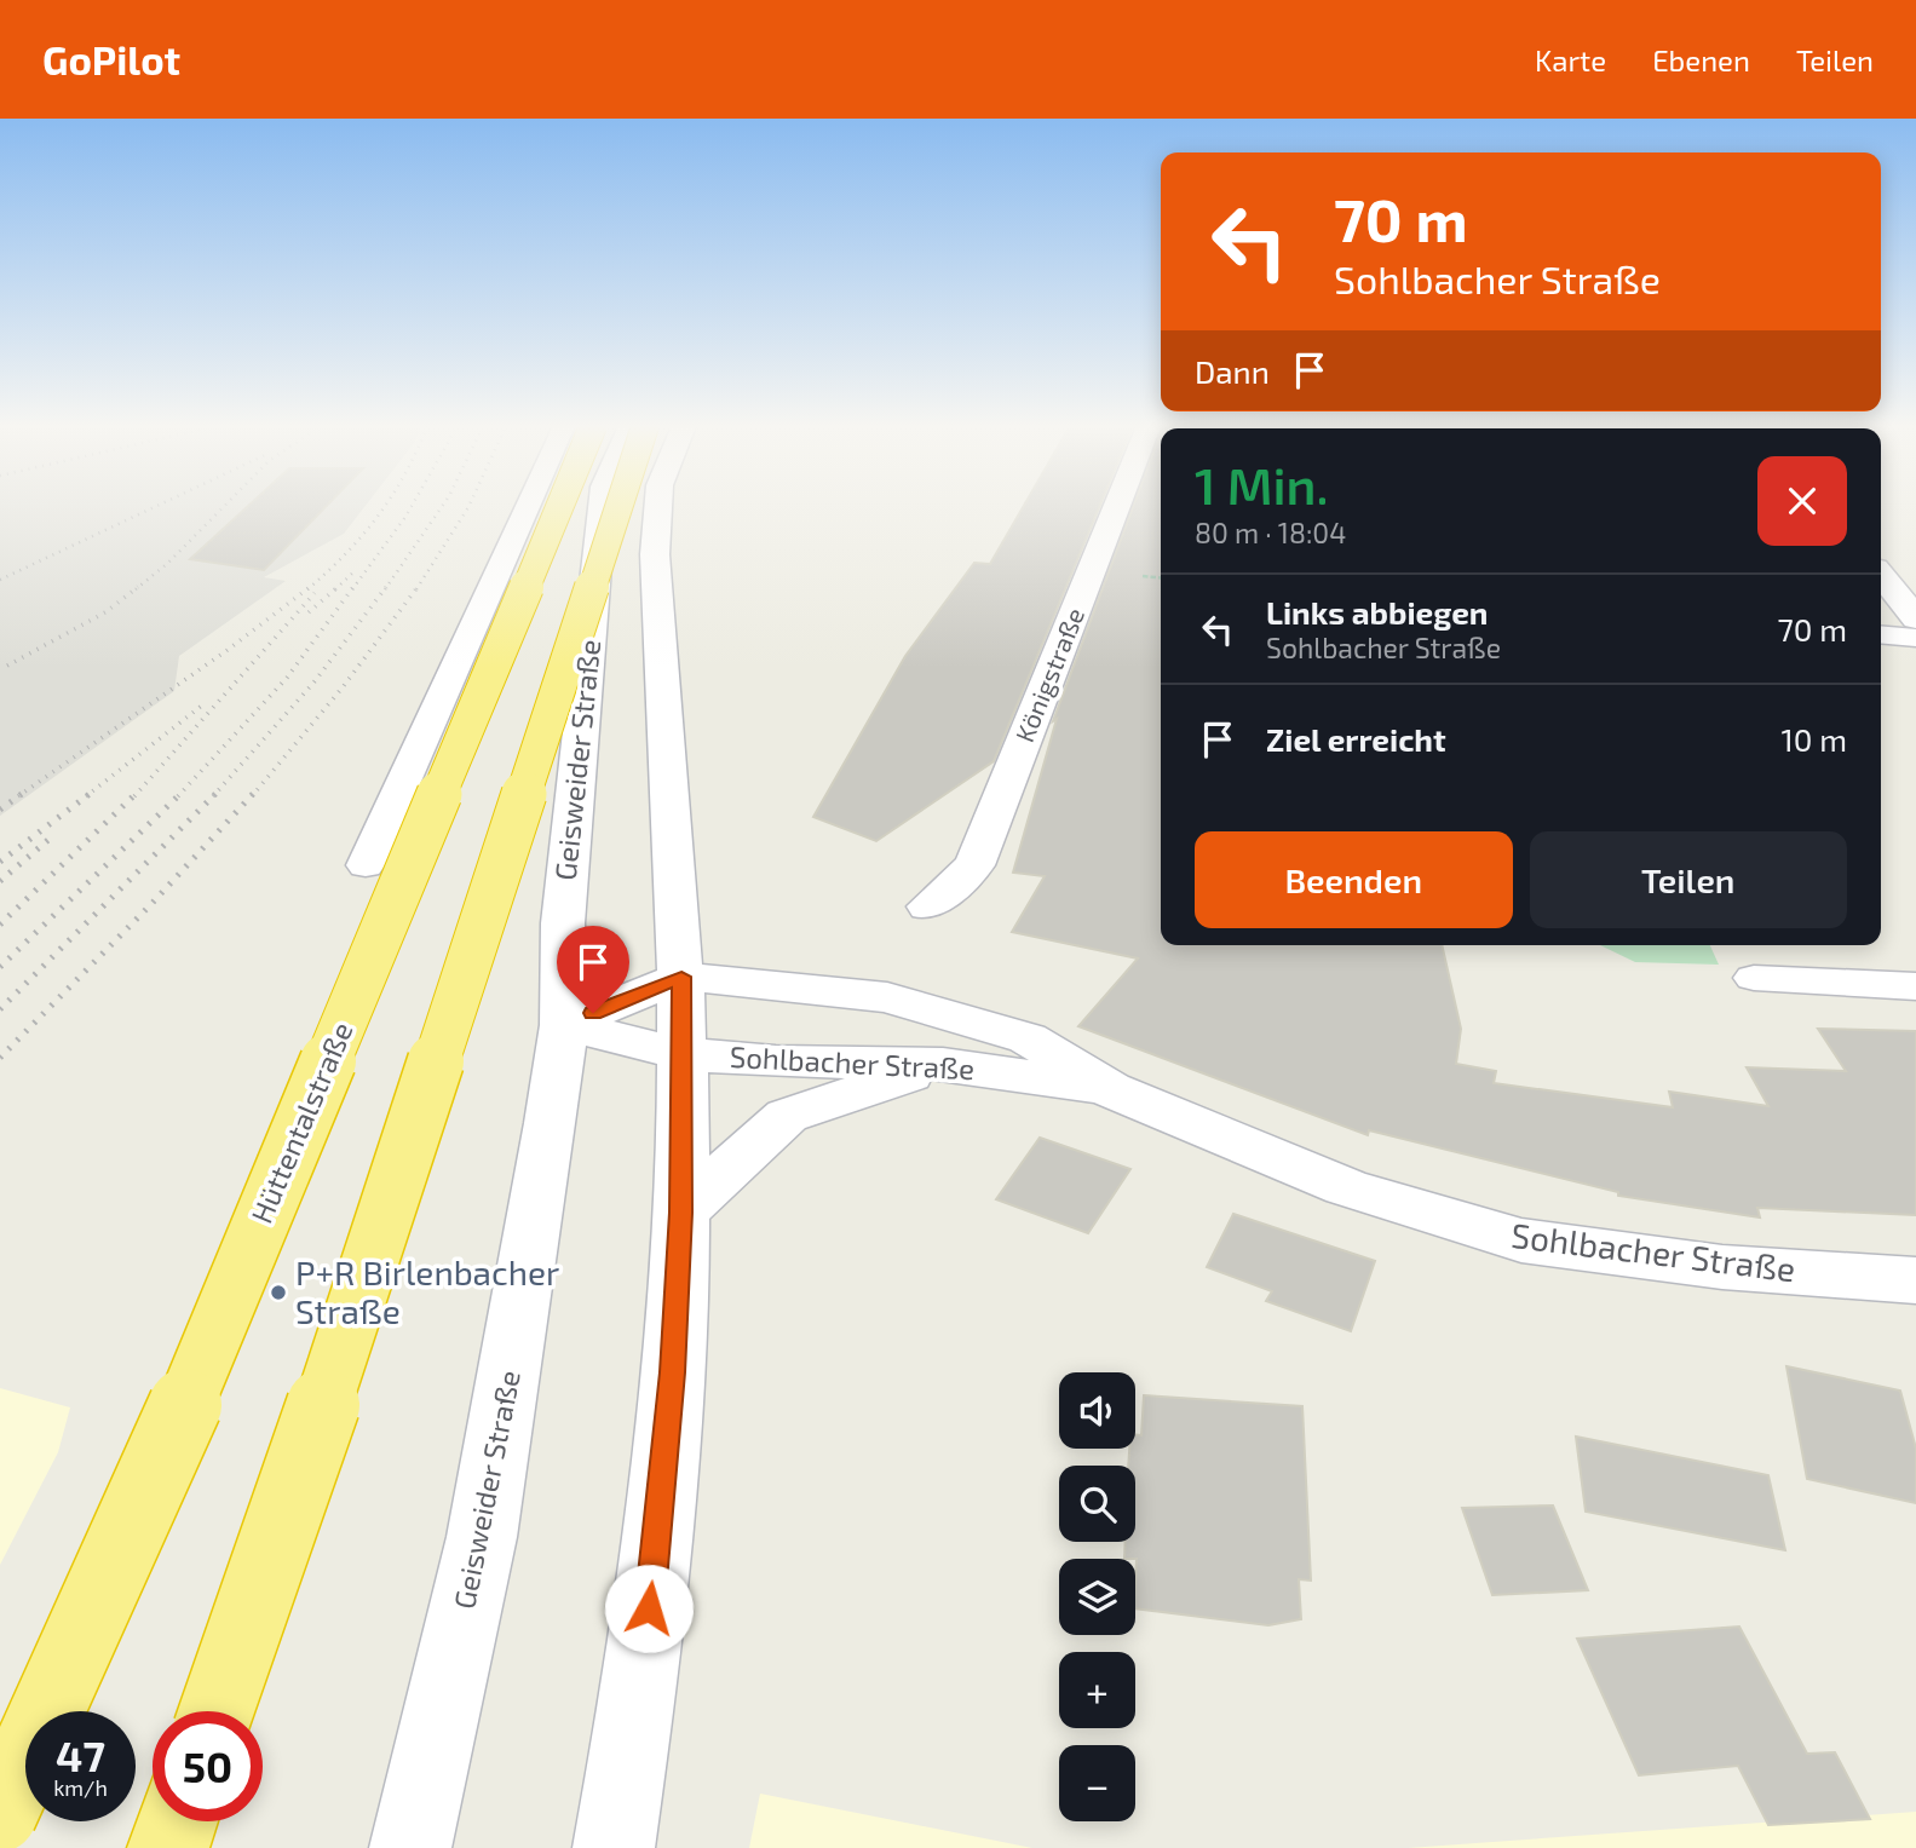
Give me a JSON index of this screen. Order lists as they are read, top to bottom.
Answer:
{
  "streets": {
    "highway": ["Hüttentalstraße"],
    "main road": ["Königstraße", "Geisweider Straße", "Sohlbacher Straße"]
  },
  "crossings": [
    ["Geisweider Straße", "Sohlbacher Straße"]
  ],
  "places": ["P+R Birlenbacher Straße"],
  "page": {
    "header": "GoPilot",
    "nav": ["Karte", "Ebenen", "Teilen"],
    "turn": ["70 m", "Sohlbacher Straße"],
    "then": "Dann",
    "heading": ["1 Min.", "80 m · 18:04"],
    "list": [
      {
        "name": "Links abbiegen",
        "note": "Sohlbacher Straße",
        "value": "70 m"
      },
      {
        "name": "Ziel erreicht",
        "value": "10 m"
      }
    ],
    "buttons": ["Beenden", "Teilen"],
    "map_buttons": ["+", "−"],
    "speed": "47 km/h",
    "limit": "50"
  }
}
